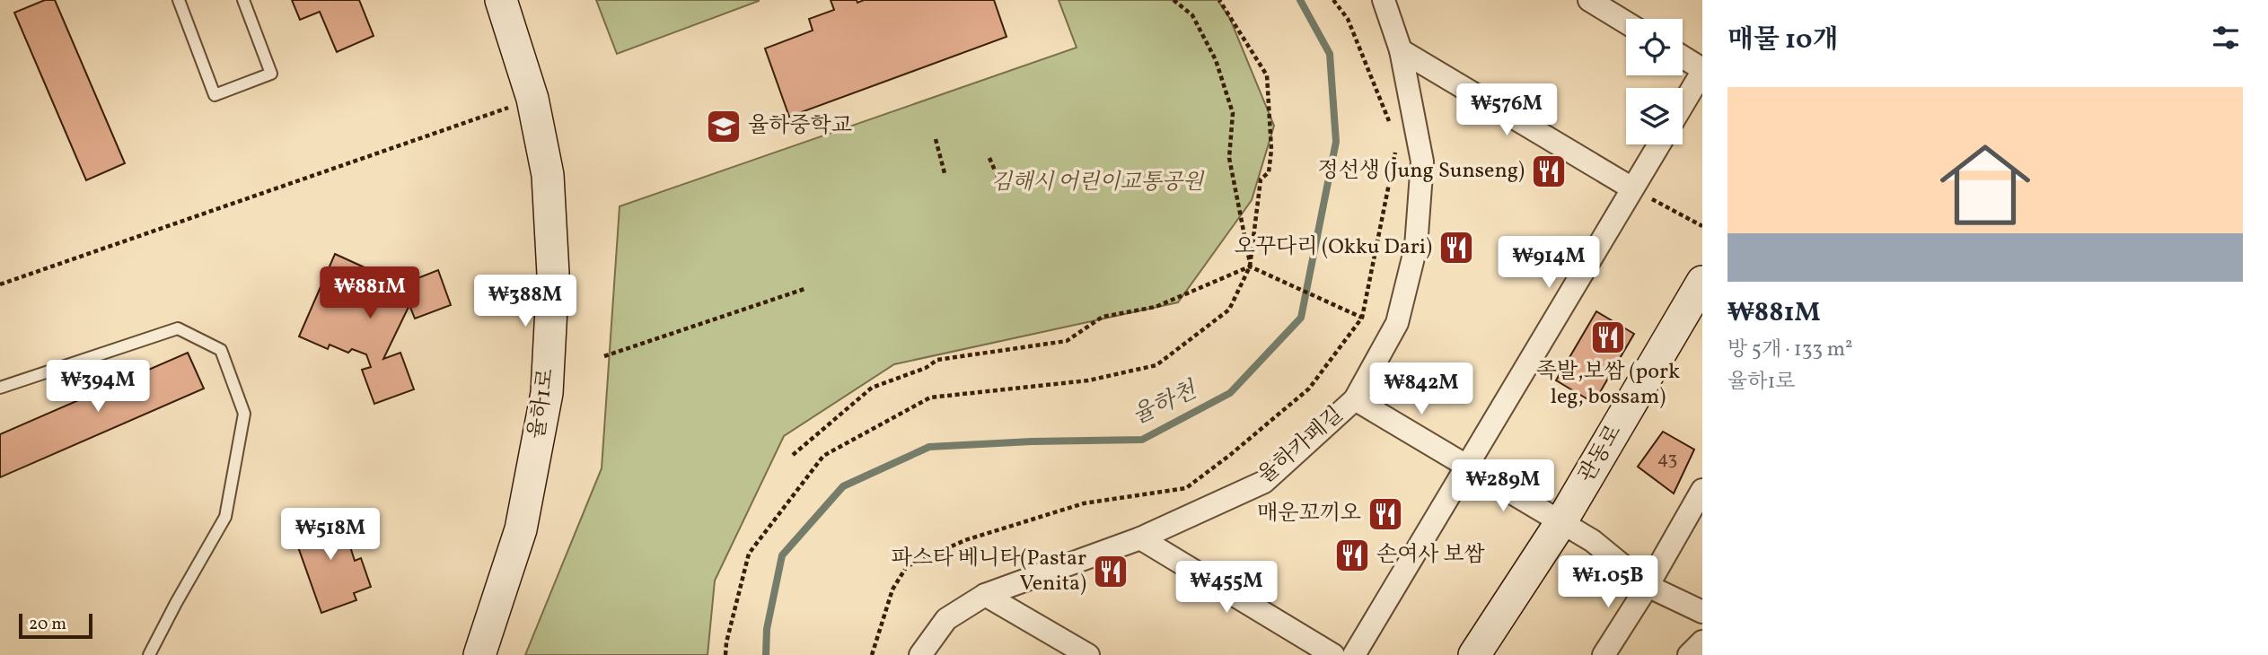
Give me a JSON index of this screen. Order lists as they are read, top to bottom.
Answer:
{
  "streets": {
    "street": ["율하1로", "율하카페길", "관동로"]
  },
  "water": ["율하천"],
  "parks": ["김해시 어린이교통공원"],
  "places": {
    "school or university": ["율하중학교"],
    "restaurant": [
      "정선생 (Jung Sunseng)",
      "오꾸다리 (Okku Dari)",
      "족발,보쌈 (pork leg, bossam)",
      "매운꼬끼오",
      "손여사 보쌈",
      "파스타 베니타(Pastar Venita)"
    ]
  },
  "house_numbers": ["43"],
  "scale_bar": "20 m",
  "page": {
    "heading": "매물 10개",
    "list": [
      {
        "name": "₩881M",
        "note": "방 5개 · 133 m² · 율하1로"
      }
    ],
    "price": [
      "₩576M",
      "₩914M",
      "₩881M",
      "₩388M",
      "₩394M",
      "₩842M",
      "₩289M",
      "₩518M",
      "₩1.05B",
      "₩455M"
    ],
    "scale": "20 m"
  }
}
